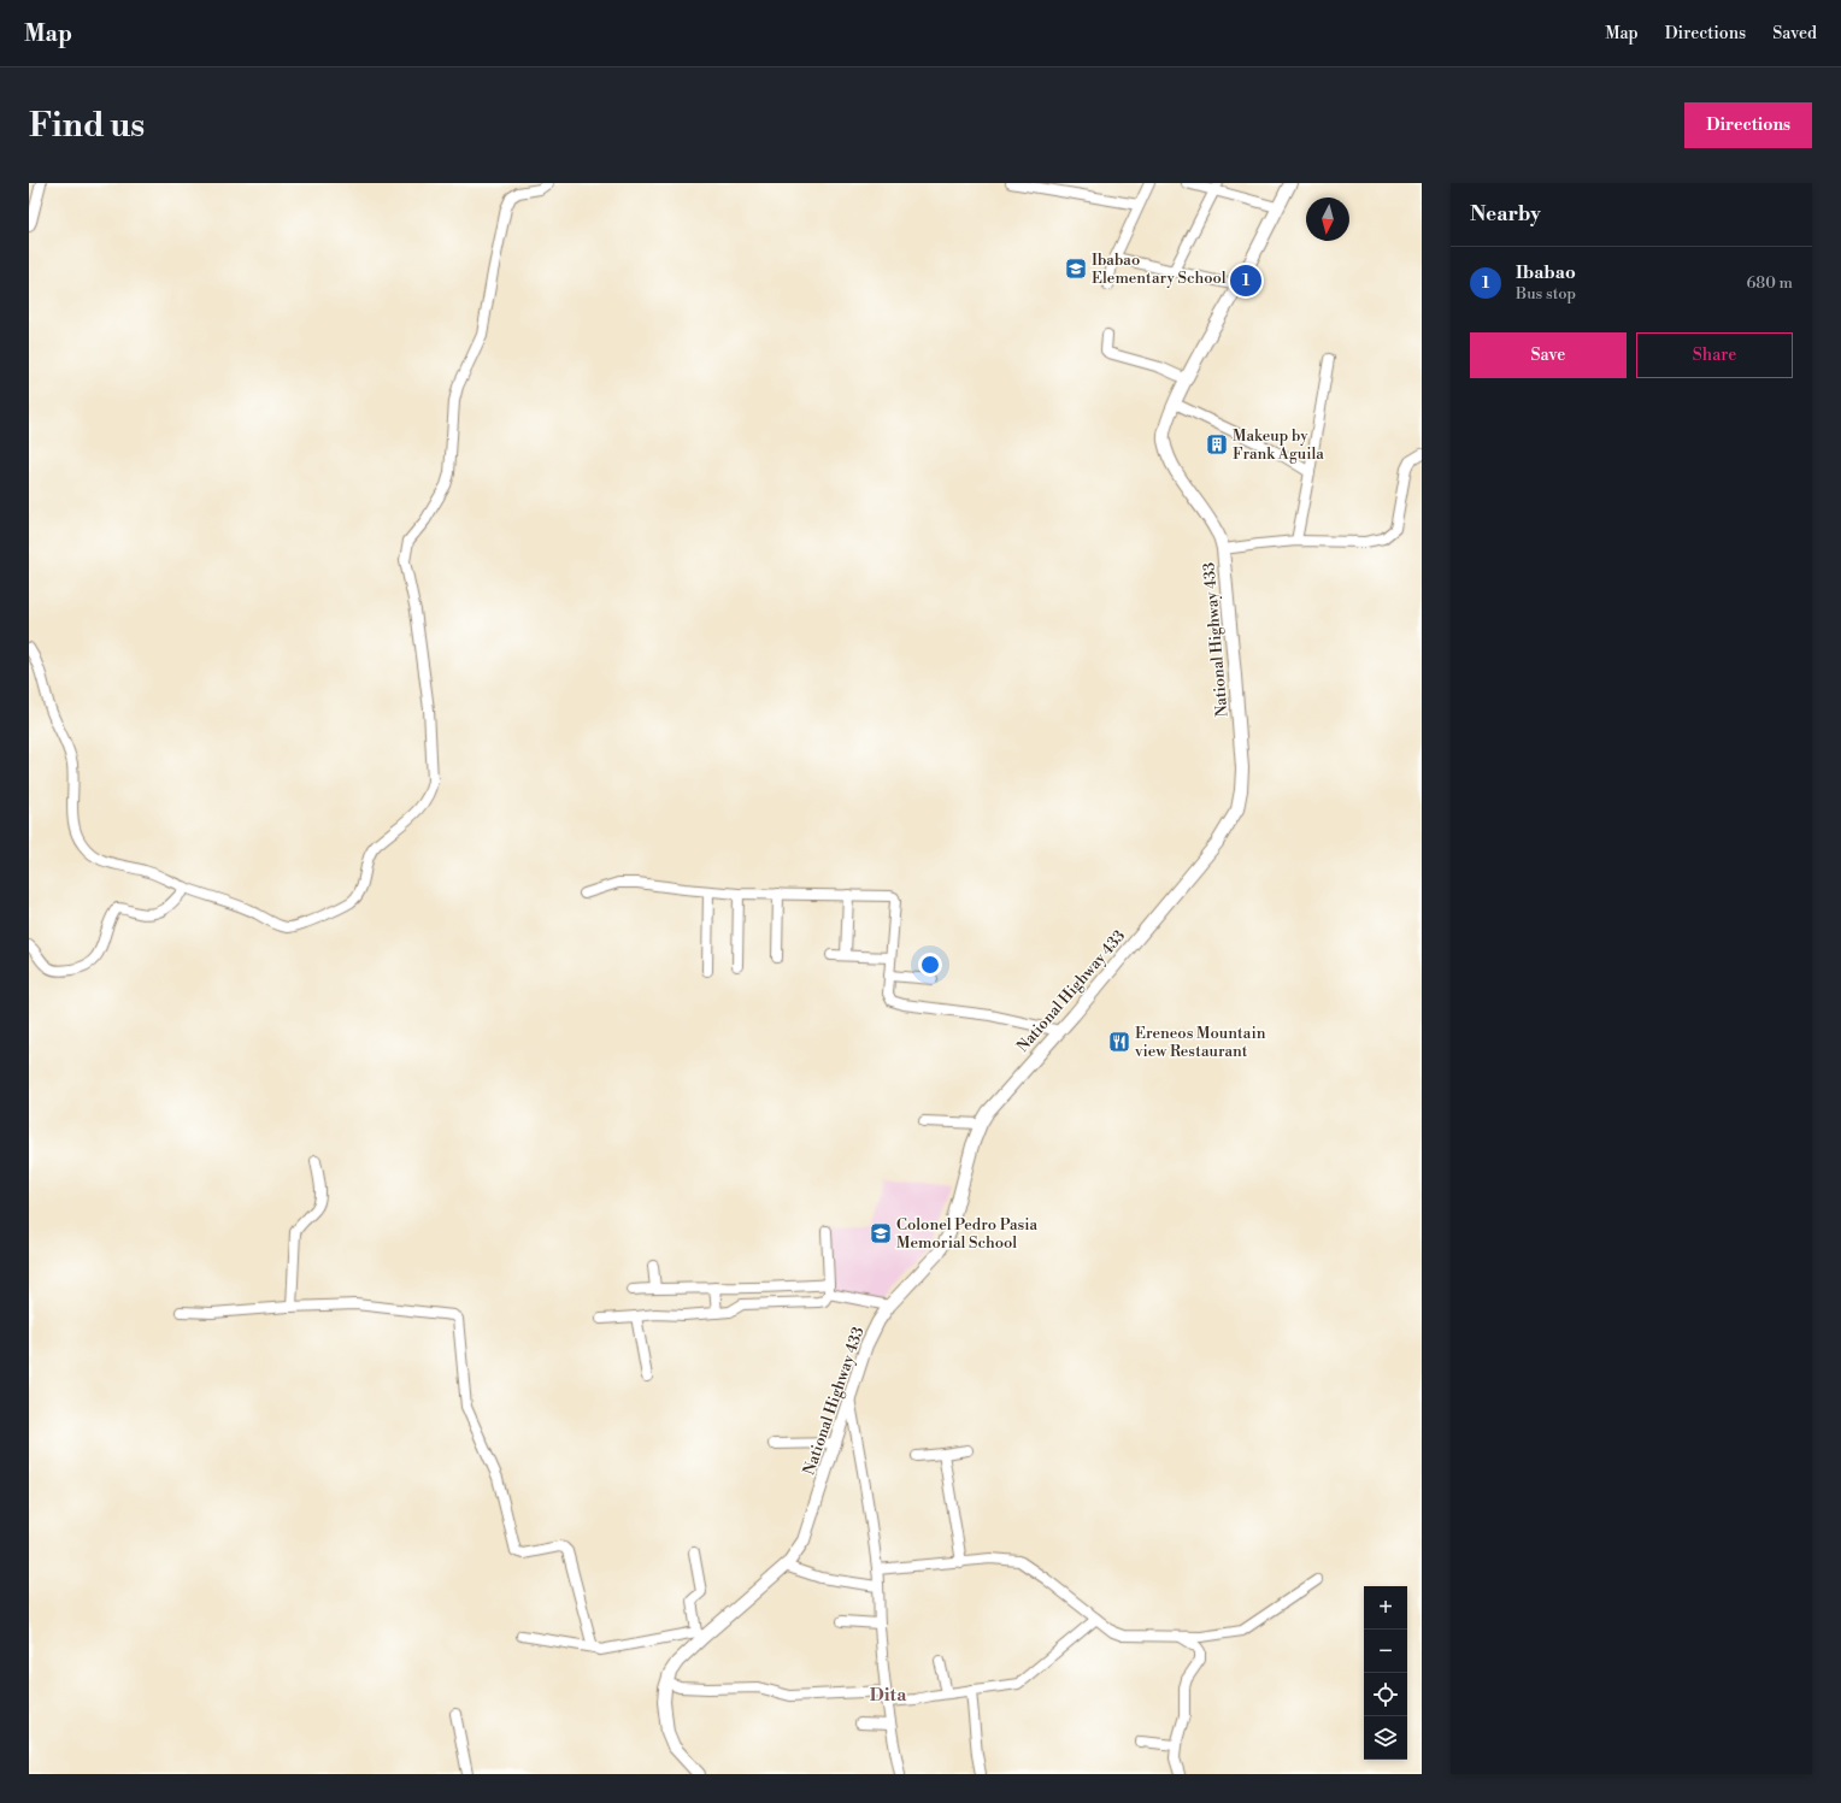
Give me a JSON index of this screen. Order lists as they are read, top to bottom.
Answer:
{
  "streets": {
    "main road": ["National Highway 433"]
  },
  "districts": ["Dita"],
  "places": {
    "school or university": ["Ibabao Elementary School", "Colonel Pedro Pasia Memorial School"],
    "building": ["Makeup by Frank Aguila"],
    "restaurant": ["Ereneos Mountain view Restaurant"]
  },
  "north": "bottom",
  "page": {
    "header": "Map",
    "nav": ["Map", "Directions", "Saved"],
    "buttons": [
      "Directions",
      ["Save", "Share"]
    ],
    "title": "Find us",
    "heading": "Nearby",
    "list": [
      {
        "mark": "1",
        "name": "Ibabao",
        "note": "Bus stop",
        "value": "680 m"
      }
    ],
    "pins": "1",
    "map_buttons": ["+", "−"]
  }
}
